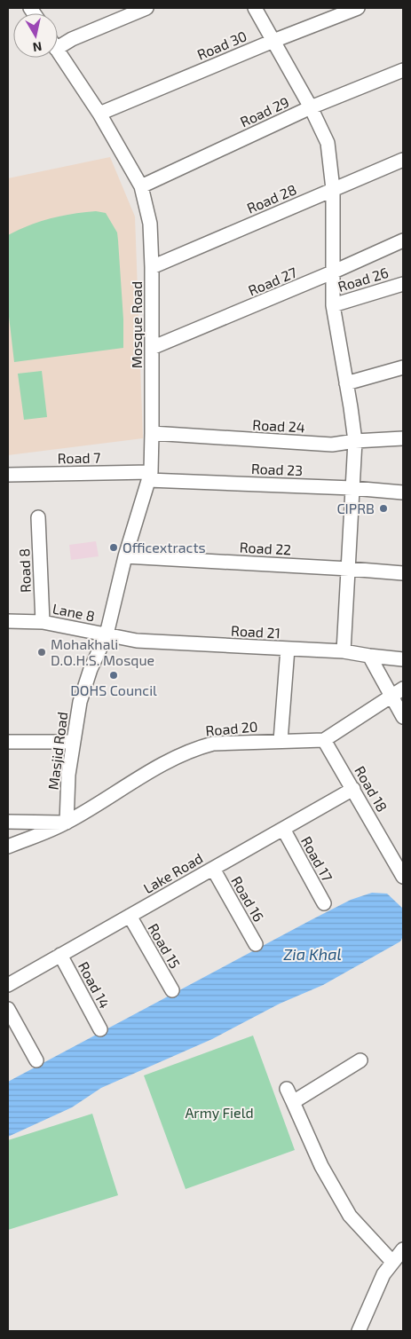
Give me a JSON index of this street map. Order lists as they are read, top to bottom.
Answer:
{
  "streets": {
    "street": [
      "Road 30",
      "Road 29",
      "Road 28",
      "Road 26",
      "Road 27",
      "Mosque Road",
      "Road 24",
      "Road 7",
      "Road 23",
      "Road 22",
      "Road 8",
      "Lane 8",
      "Road 21",
      "Road 20",
      "Masjid Road",
      "Road 18",
      "Road 17",
      "Lake Road",
      "Road 16",
      "Road 15",
      "Road 14"
    ]
  },
  "crossings": [
    ["Road 30", "Mosque Road"],
    ["Road 29", "Mosque Road"],
    ["Road 28", "Mosque Road"],
    ["Road 27", "Mosque Road"],
    ["Mosque Road", "Road 24"],
    ["Mosque Road", "Road 7"],
    ["Mosque Road", "Road 23"],
    ["Mosque Road", "Road 22"],
    ["Mosque Road", "Lane 8"],
    ["Mosque Road", "Road 21"],
    ["Mosque Road", "Masjid Road"],
    ["Road 7", "Road 23"],
    ["Road 8", "Lane 8"],
    ["Lane 8", "Road 21"],
    ["Lane 8", "Masjid Road"],
    ["Road 21", "Masjid Road"],
    ["Road 20", "Masjid Road"],
    ["Road 20", "Road 18"],
    ["Road 18", "Lake Road"],
    ["Road 17", "Lake Road"],
    ["Lake Road", "Road 16"],
    ["Lake Road", "Road 15"],
    ["Lake Road", "Road 14"]
  ],
  "water": ["Zia Khal"],
  "parks": ["Army Field"],
  "places": [
    "CIPRB",
    "Officextracts",
    "Mohakhali D.O.H.S. Mosque",
    "DOHS Council"
  ],
  "north": "bottom"
}
